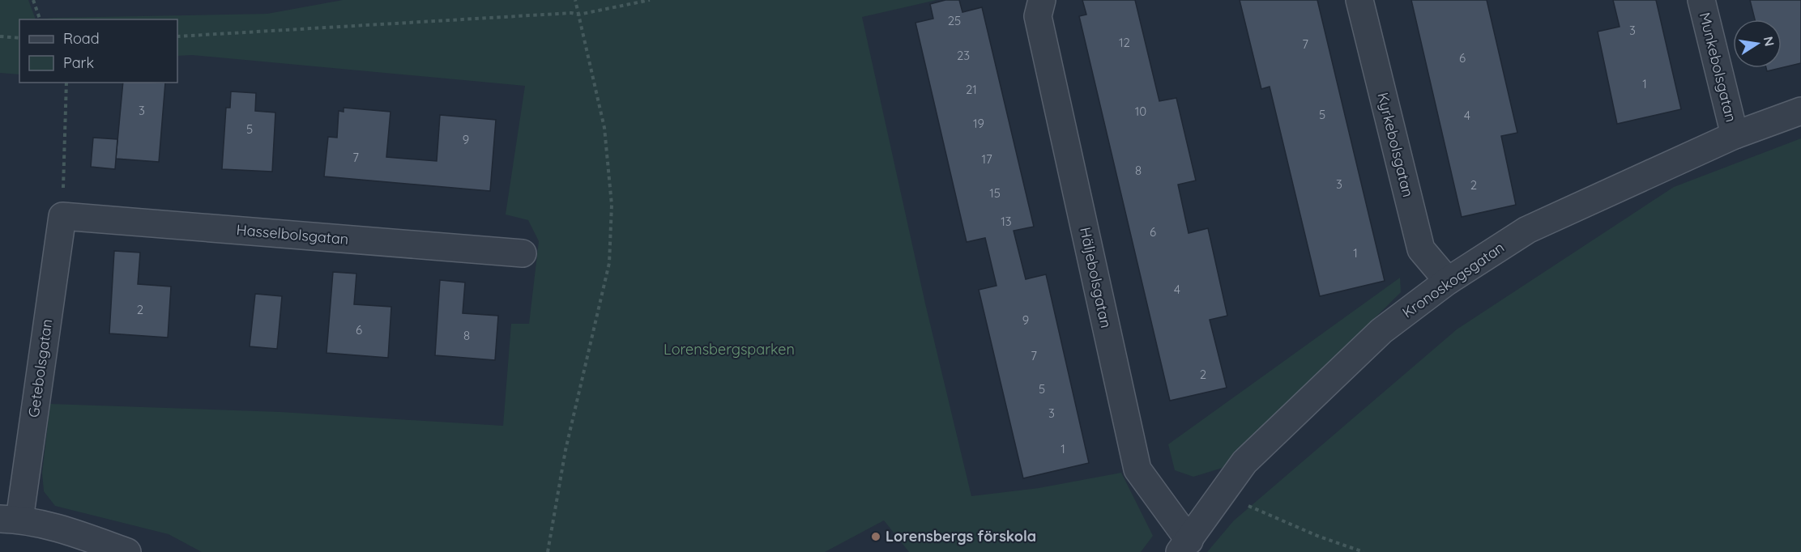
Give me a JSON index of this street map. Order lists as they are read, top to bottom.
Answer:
{
  "streets": {
    "street": [
      "Munkebolsgatan",
      "Kyrkebolsgatan",
      "Hasselbolsgatan",
      "Häljebolsgatan",
      "Kronoskogsgatan",
      "Getebolsgatan"
    ]
  },
  "crossings": [
    ["Munkebolsgatan", "Kronoskogsgatan"],
    ["Kyrkebolsgatan", "Kronoskogsgatan"],
    ["Hasselbolsgatan", "Getebolsgatan"],
    ["Häljebolsgatan", "Kronoskogsgatan"]
  ],
  "parks": ["Lorensbergsparken"],
  "places": ["Lorensbergs förskola"],
  "house_numbers": [
    "25",
    "3",
    "12",
    "7",
    "23",
    "6",
    "1",
    "21",
    "3",
    "10",
    "5",
    "4",
    "19",
    "5",
    "9",
    "7",
    "17",
    "8",
    "3",
    "2",
    "15",
    "13",
    "6",
    "1",
    "4",
    "2",
    "9",
    "6",
    "8",
    "7",
    "2",
    "5",
    "3",
    "1"
  ],
  "legend": ["Road", "Park"],
  "north": "right"
}
